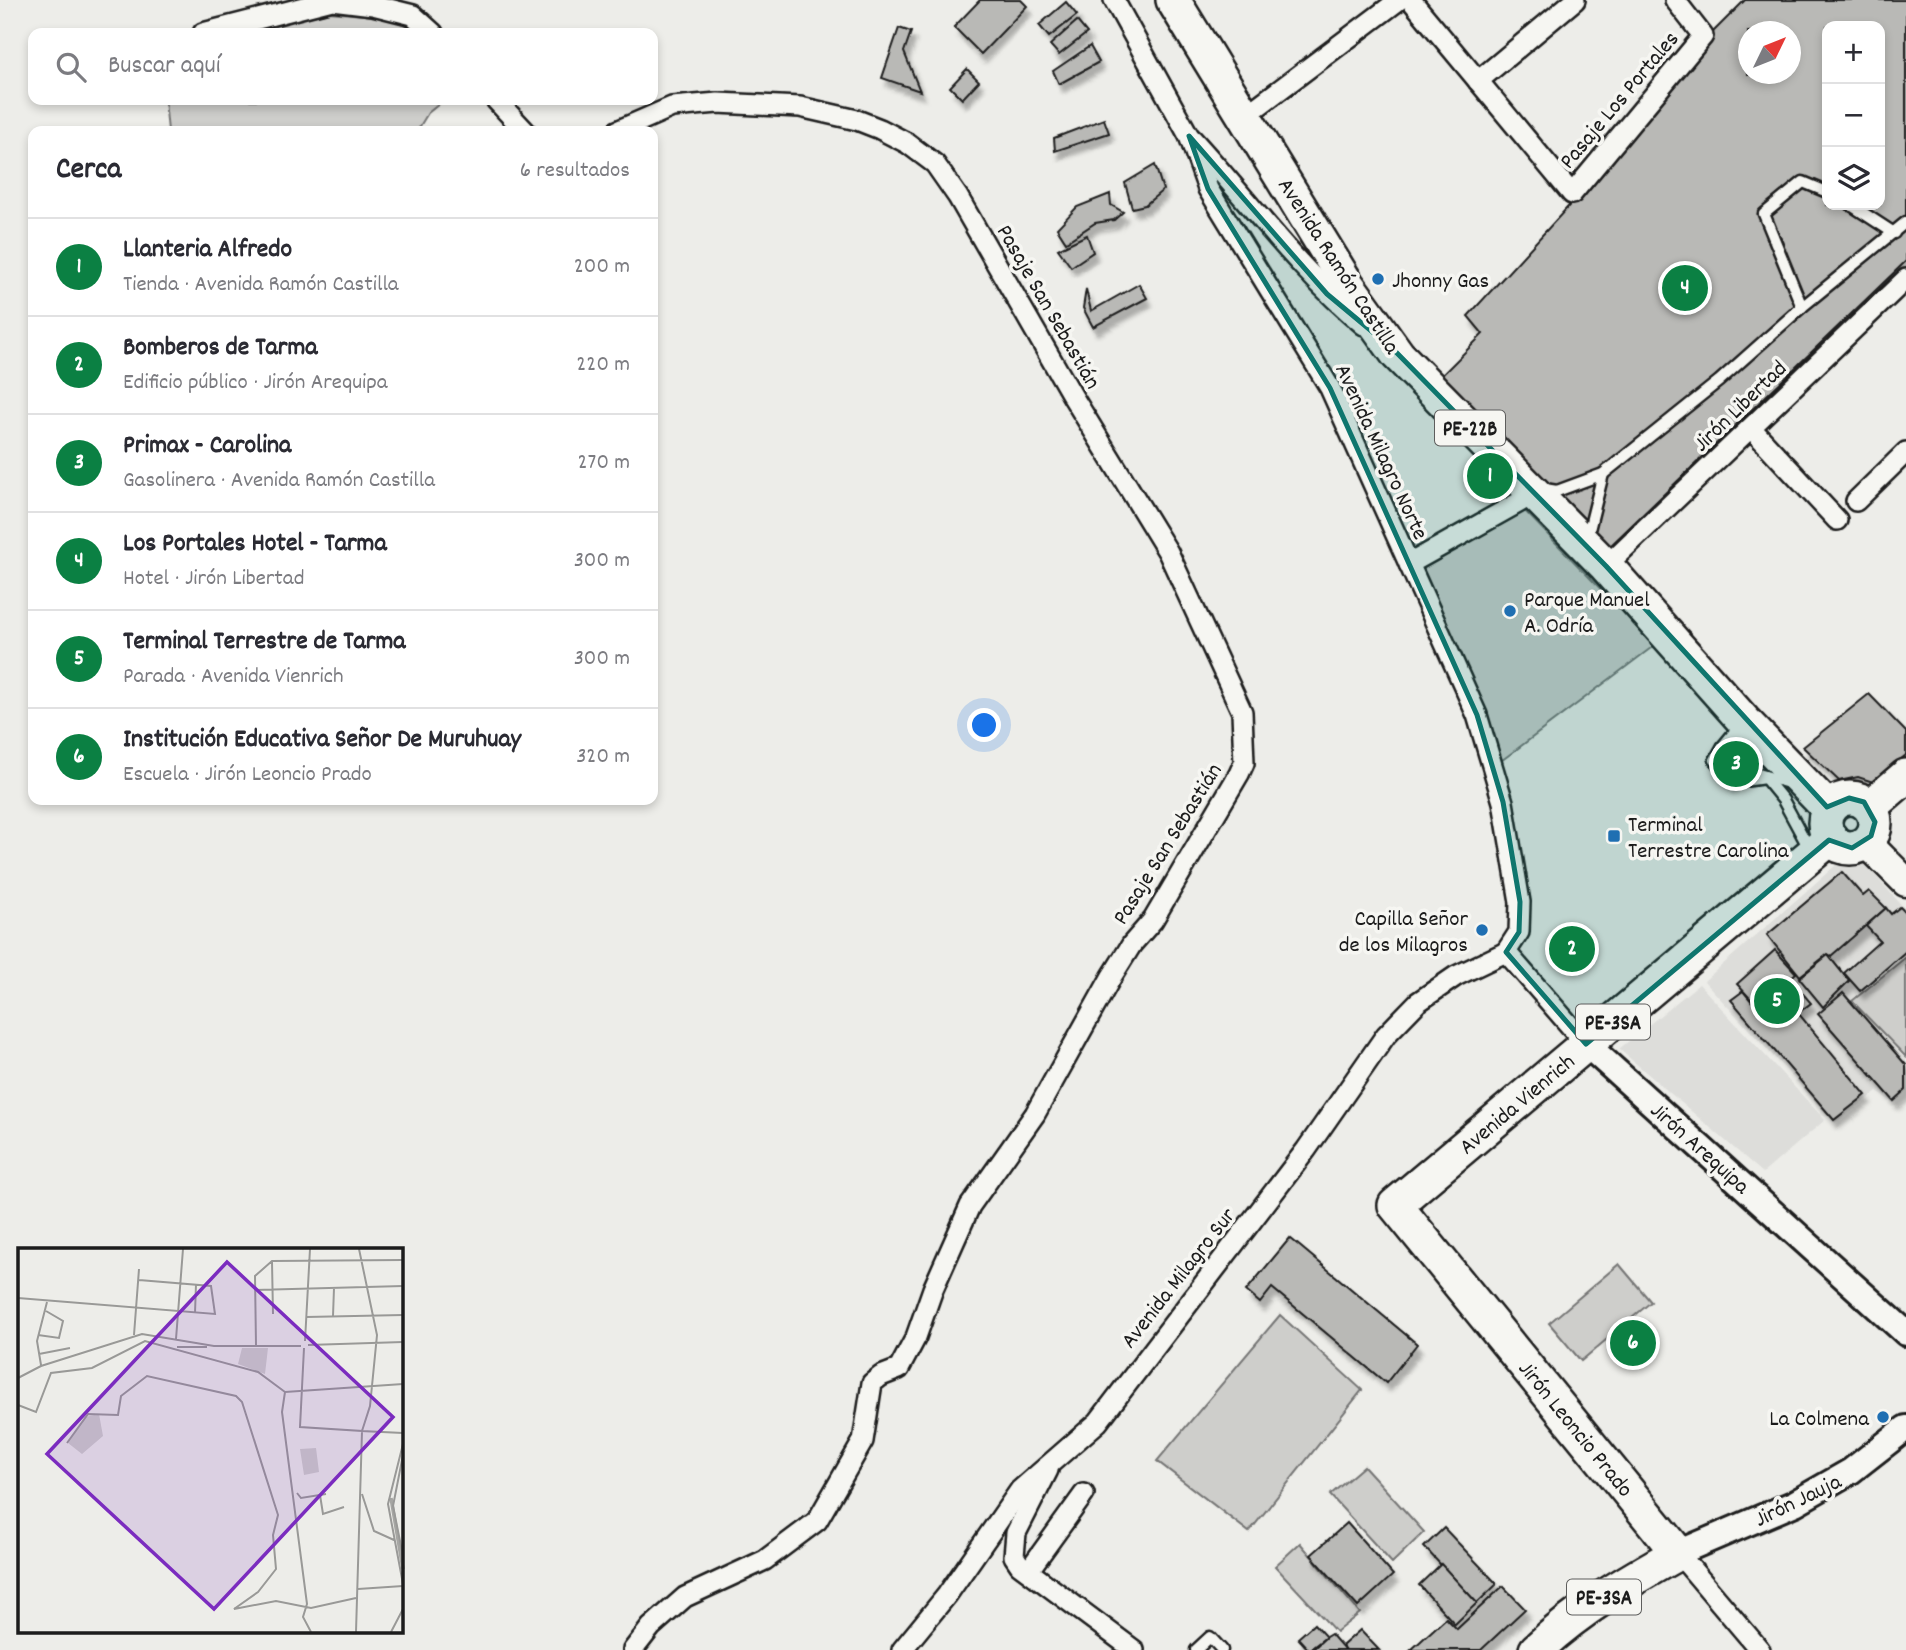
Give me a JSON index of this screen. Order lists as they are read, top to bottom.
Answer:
{
  "streets": {
    "highway": [
      "Avenida Ramón Castilla",
      "PE-22B",
      "PE-3SA",
      "Avenida Vienrich",
      "Jirón Leoncio Prado"
    ],
    "street": [
      "Pasaje Los Portales",
      "Pasaje San Sebastián",
      "Jirón Libertad",
      "Avenida Milagro Norte",
      "Jirón Arequipa",
      "Avenida Milagro Sur",
      "Jirón Jauja"
    ]
  },
  "crossings": [
    ["Avenida Ramón Castilla", "Jirón Libertad"],
    ["Avenida Ramón Castilla", "Avenida Vienrich"],
    ["Avenida Milagro Norte", "Jirón Arequipa"],
    ["Avenida Milagro Norte", "Avenida Milagro Sur"],
    ["PE-3SA", "Jirón Leoncio Prado"],
    ["PE-3SA", "Jirón Jauja"],
    ["Avenida Vienrich", "Jirón Arequipa"],
    ["Avenida Vienrich", "Jirón Leoncio Prado"],
    ["Jirón Arequipa", "Avenida Milagro Sur"],
    ["Jirón Leoncio Prado", "Jirón Jauja"]
  ],
  "places": {
    "other": [
      "Jhonny Gas",
      "Parque Manuel A. Odría",
      "Capilla Señor de los Milagros",
      "La Colmena"
    ],
    "transit": ["Terminal Terrestre Carolina"]
  },
  "north": "top right",
  "page": {
    "map_buttons": ["+", "−"],
    "search": "Buscar aquí",
    "heading": ["Cerca", "6 resultados"],
    "list": [
      {
        "mark": "1",
        "name": "Llanteria Alfredo",
        "note": "Tienda · Avenida Ramón Castilla",
        "value": "200 m"
      },
      {
        "mark": "2",
        "name": "Bomberos de Tarma",
        "note": "Edificio público · Jirón Arequipa",
        "value": "220 m"
      },
      {
        "mark": "3",
        "name": "Primax - Carolina",
        "note": "Gasolinera · Avenida Ramón Castilla",
        "value": "270 m"
      },
      {
        "mark": "4",
        "name": "Los Portales Hotel - Tarma",
        "note": "Hotel · Jirón Libertad",
        "value": "300 m"
      },
      {
        "mark": "5",
        "name": "Terminal Terrestre de Tarma",
        "note": "Parada · Avenida Vienrich",
        "value": "300 m"
      },
      {
        "mark": "6",
        "name": "Institución Educativa Señor De Muruhuay",
        "note": "Escuela · Jirón Leoncio Prado",
        "value": "320 m"
      }
    ],
    "pins": [
      "4",
      "1",
      "3",
      "2",
      "5",
      "6"
    ]
  }
}
